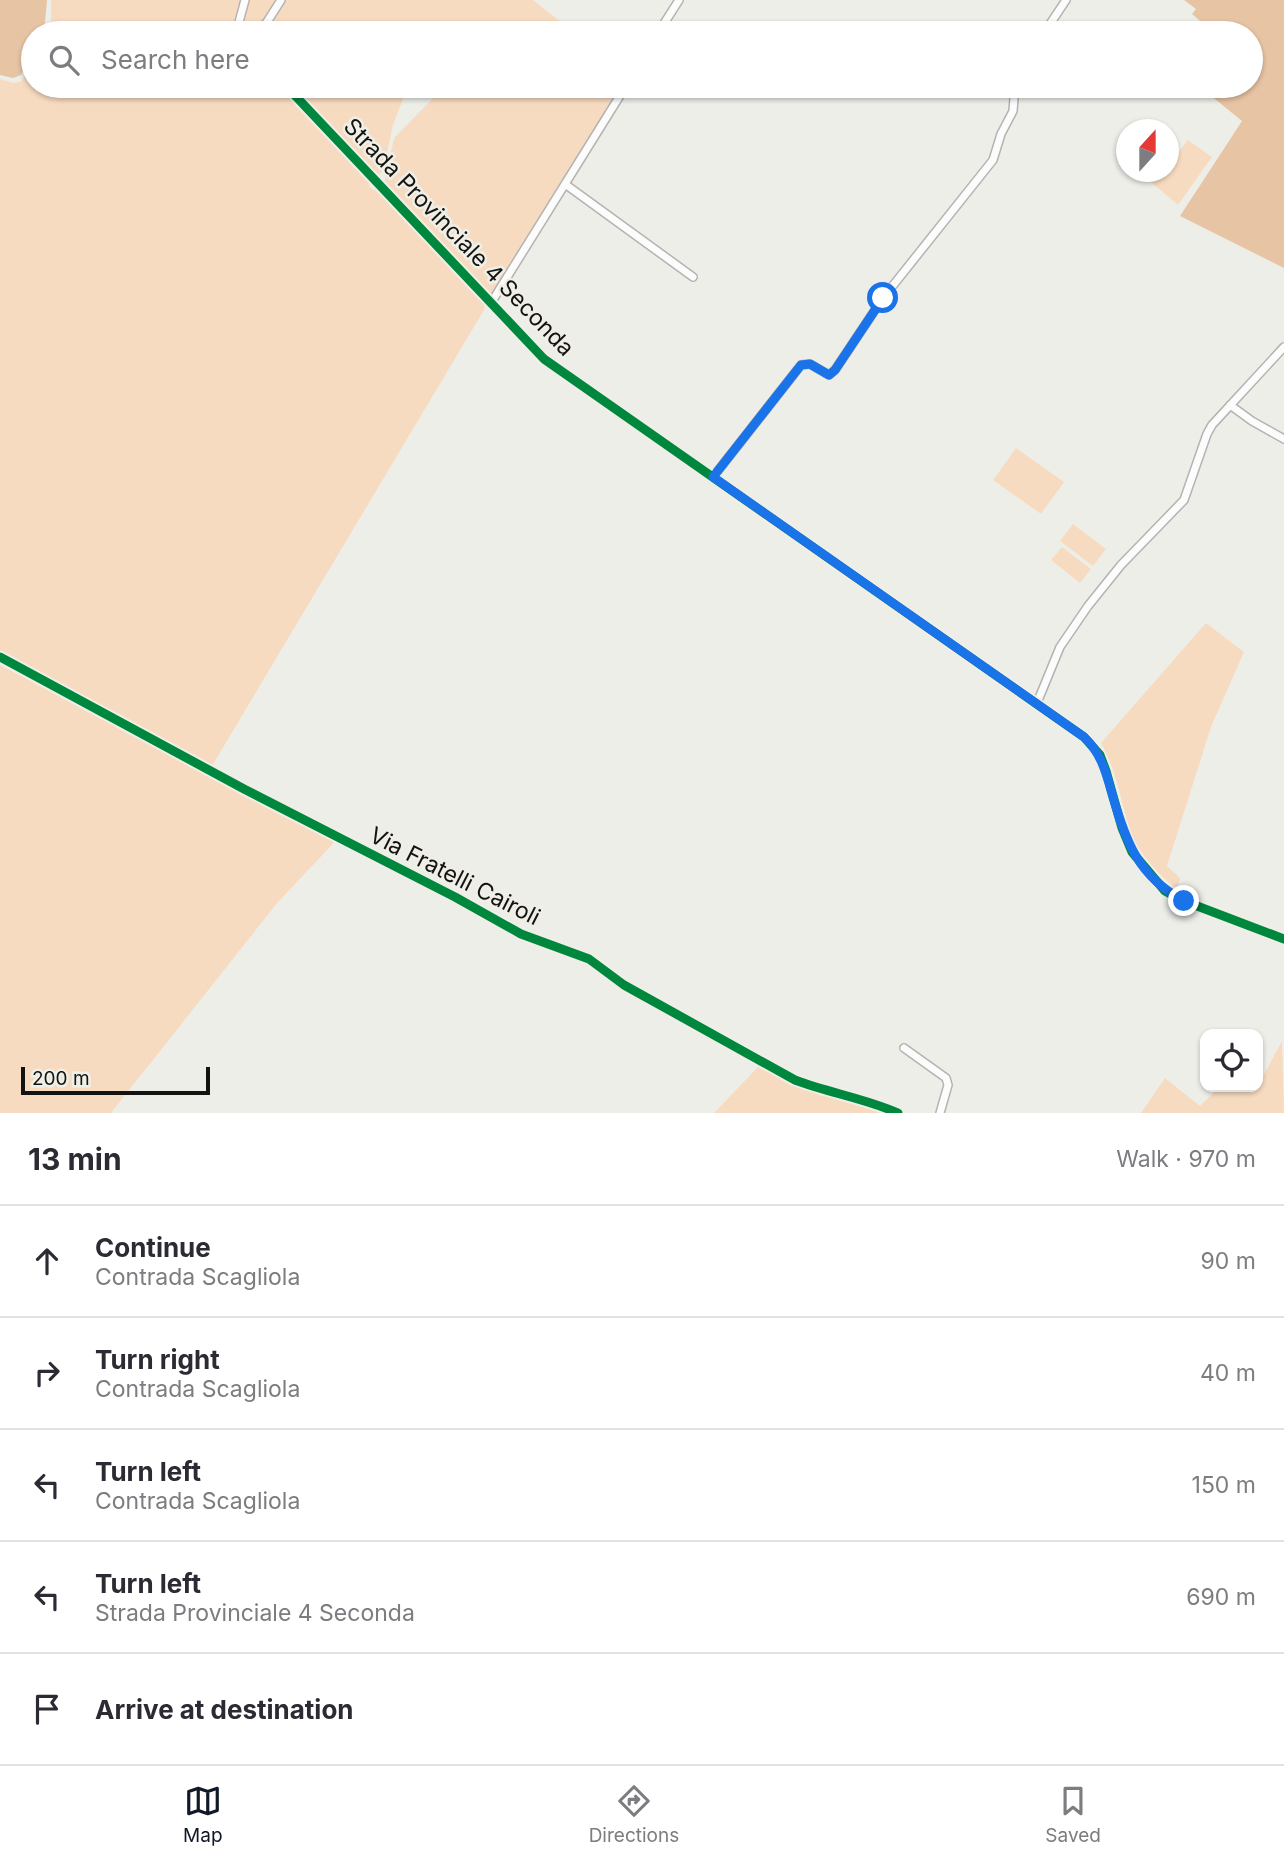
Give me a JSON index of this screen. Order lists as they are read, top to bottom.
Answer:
{
  "streets": {
    "street": ["Strada Provinciale 4 Seconda", "Via Fratelli Cairoli"]
  },
  "scale_bar": "200 m",
  "north": "top",
  "page": {
    "search": "Search here",
    "scale": "200 m",
    "heading": ["13 min", "Walk · 970 m"],
    "list": [
      ["Continue", "Contrada Scagliola", "90 m"],
      ["Turn right", "Contrada Scagliola", "40 m"],
      ["Turn left", "Contrada Scagliola", "150 m"],
      ["Turn left", "Strada Provinciale 4 Seconda", "690 m"],
      "Arrive at destination"
    ],
    "nav": ["Map", "Directions", "Saved"]
  }
}
